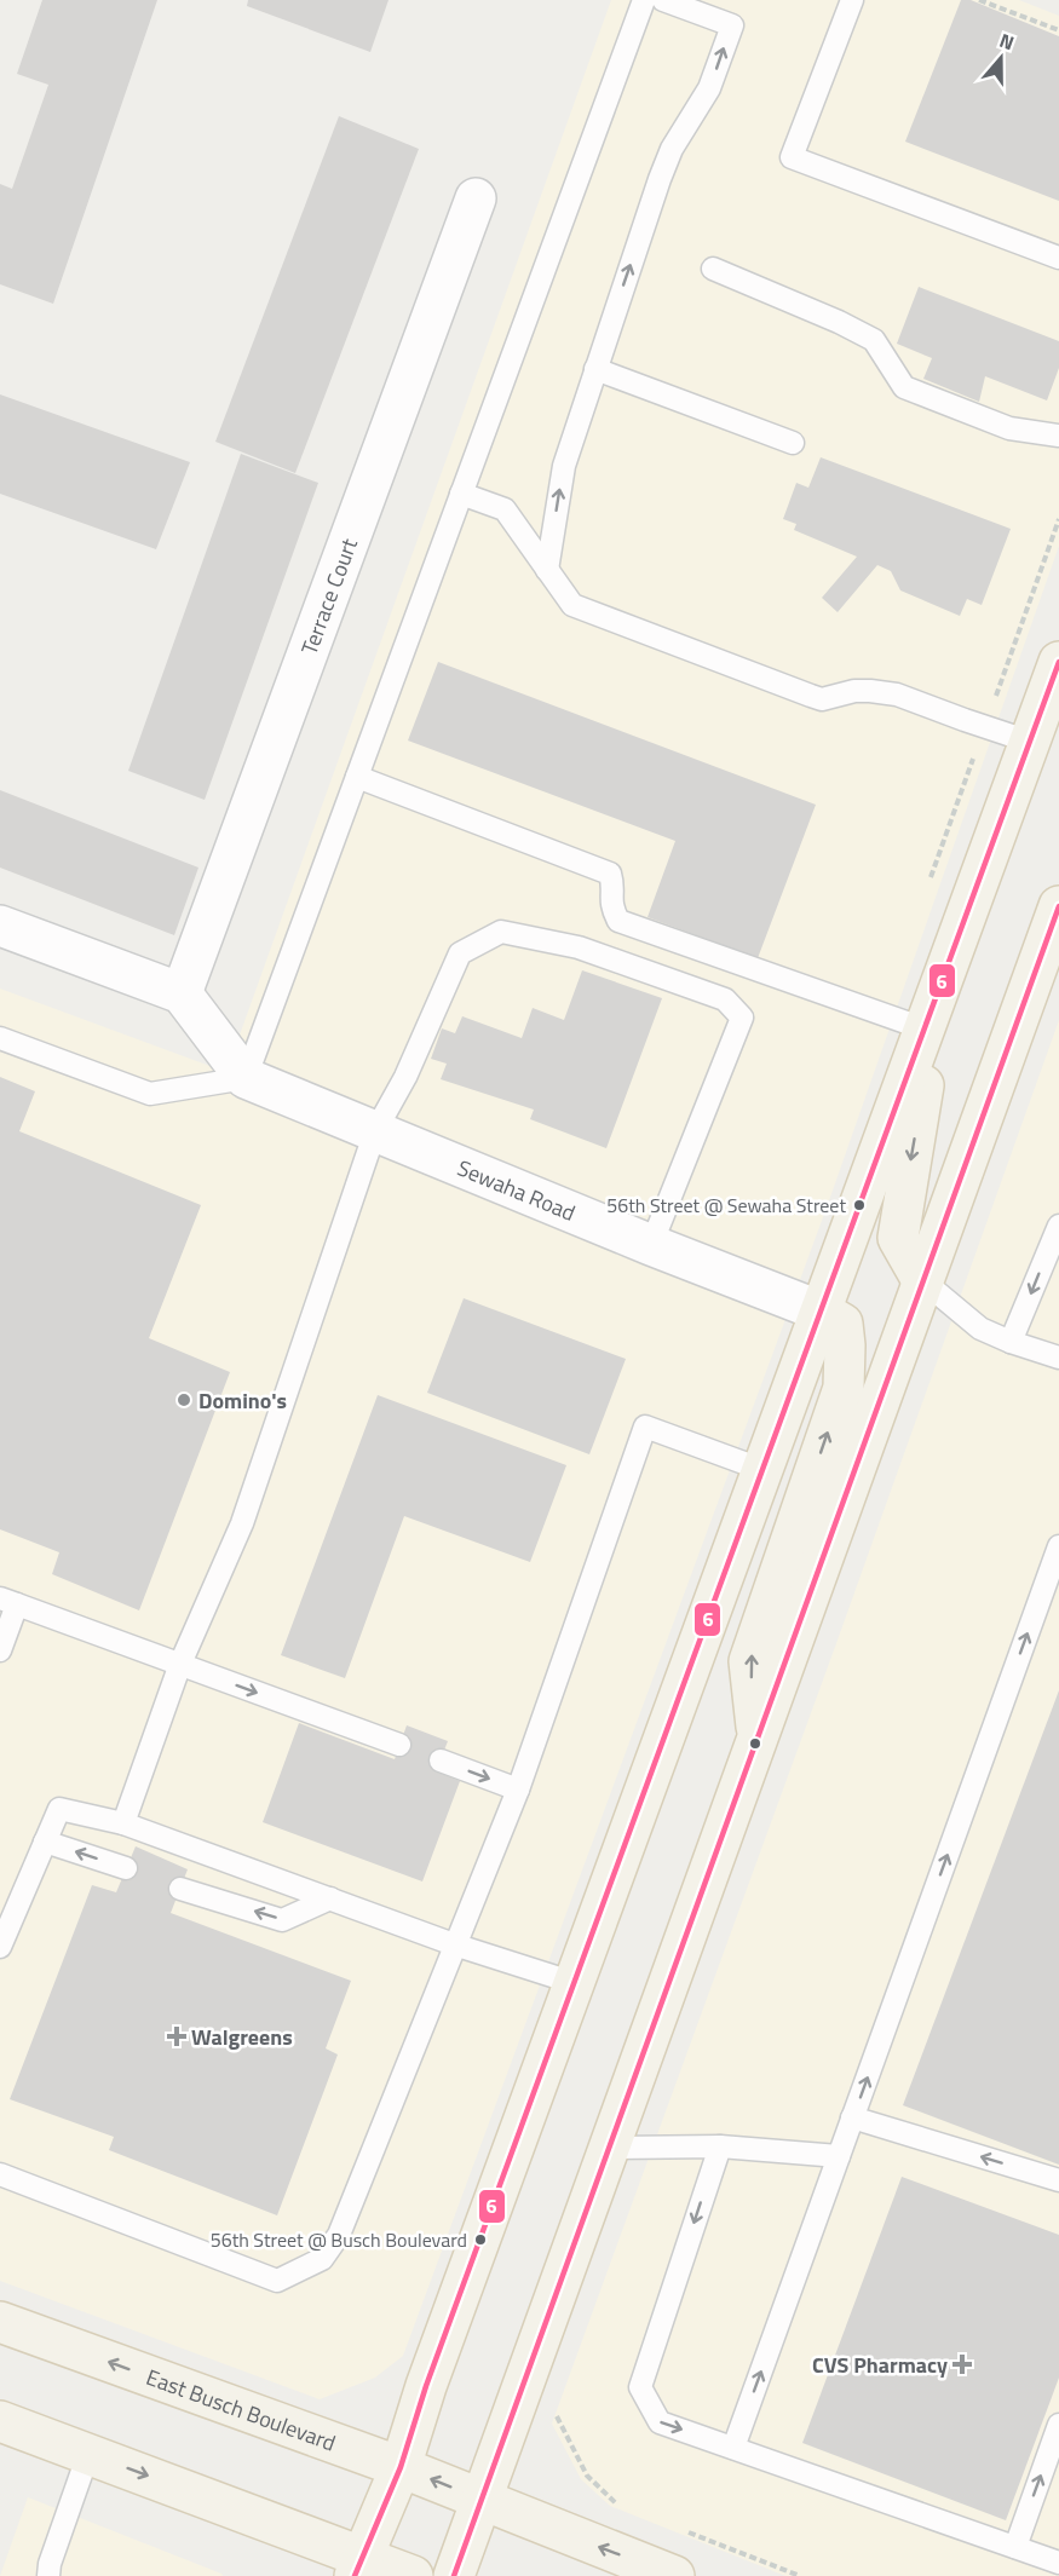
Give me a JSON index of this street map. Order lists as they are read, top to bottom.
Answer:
{
  "streets": {
    "main road": ["East Busch Boulevard"],
    "street": ["Terrace Court", "Sewaha Road"]
  },
  "places": {
    "other": ["56th Street @ Sewaha Street", "Domino's", "56th Street @ Busch Boulevard"],
    "health": ["Walgreens", "CVS Pharmacy"]
  },
  "lines": ["transit line 6"],
  "north": "top"
}
